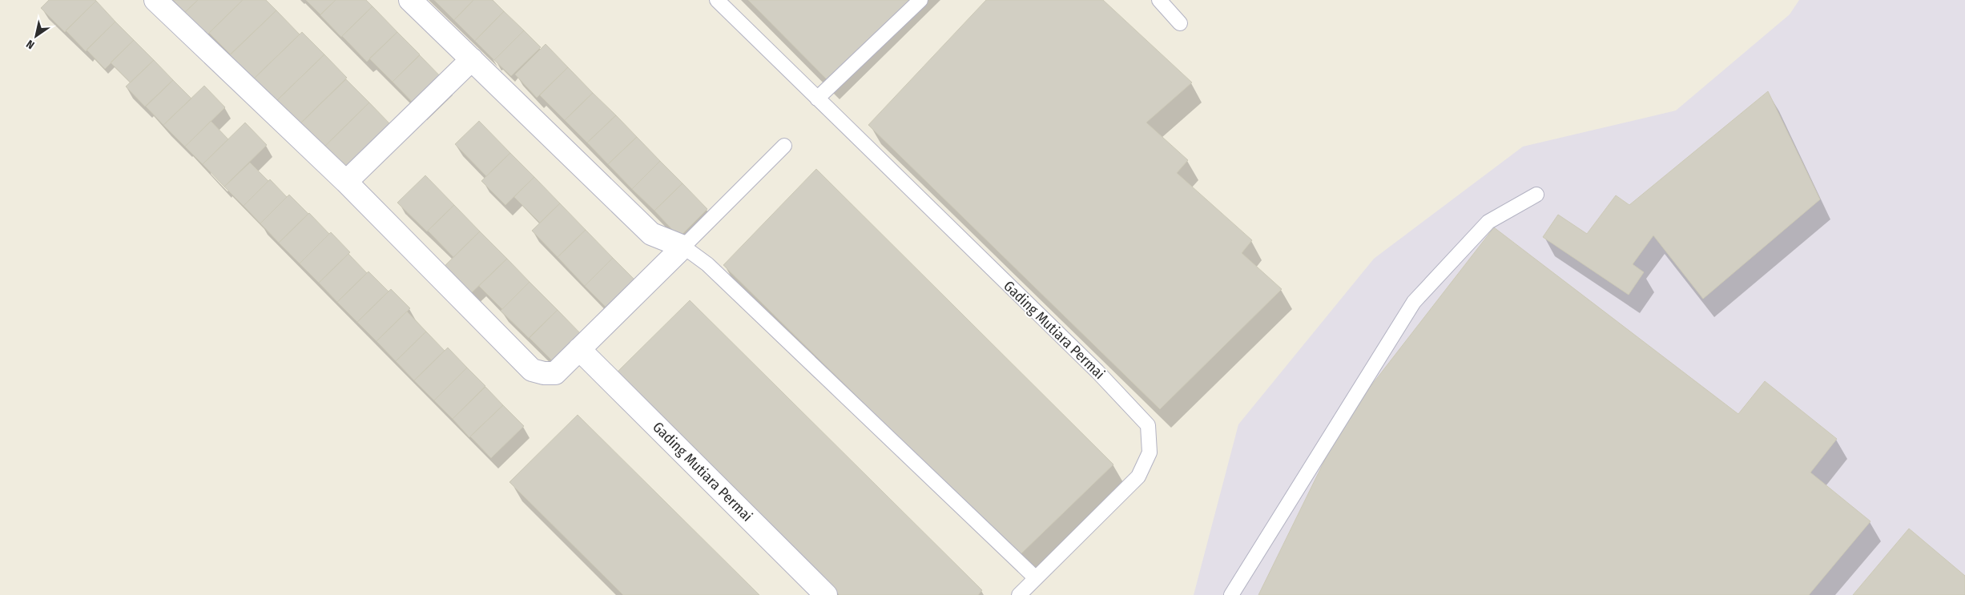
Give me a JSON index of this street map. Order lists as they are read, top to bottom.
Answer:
{
  "streets": {
    "street": ["Gading Mutiara Permai"]
  },
  "north": "bottom left"
}
